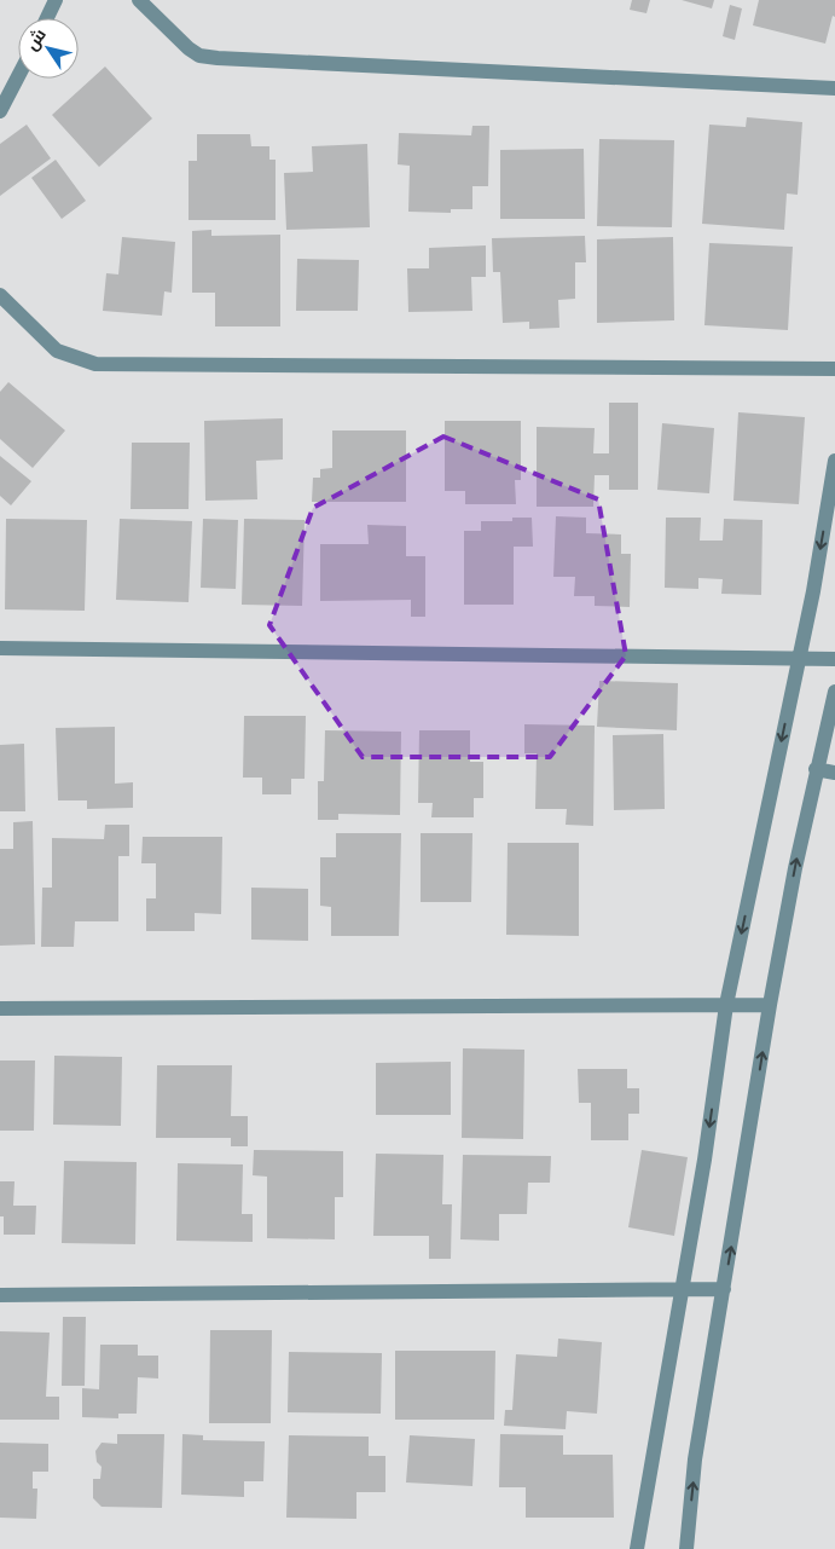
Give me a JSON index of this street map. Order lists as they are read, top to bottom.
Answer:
{
  "north": "top left"
}
